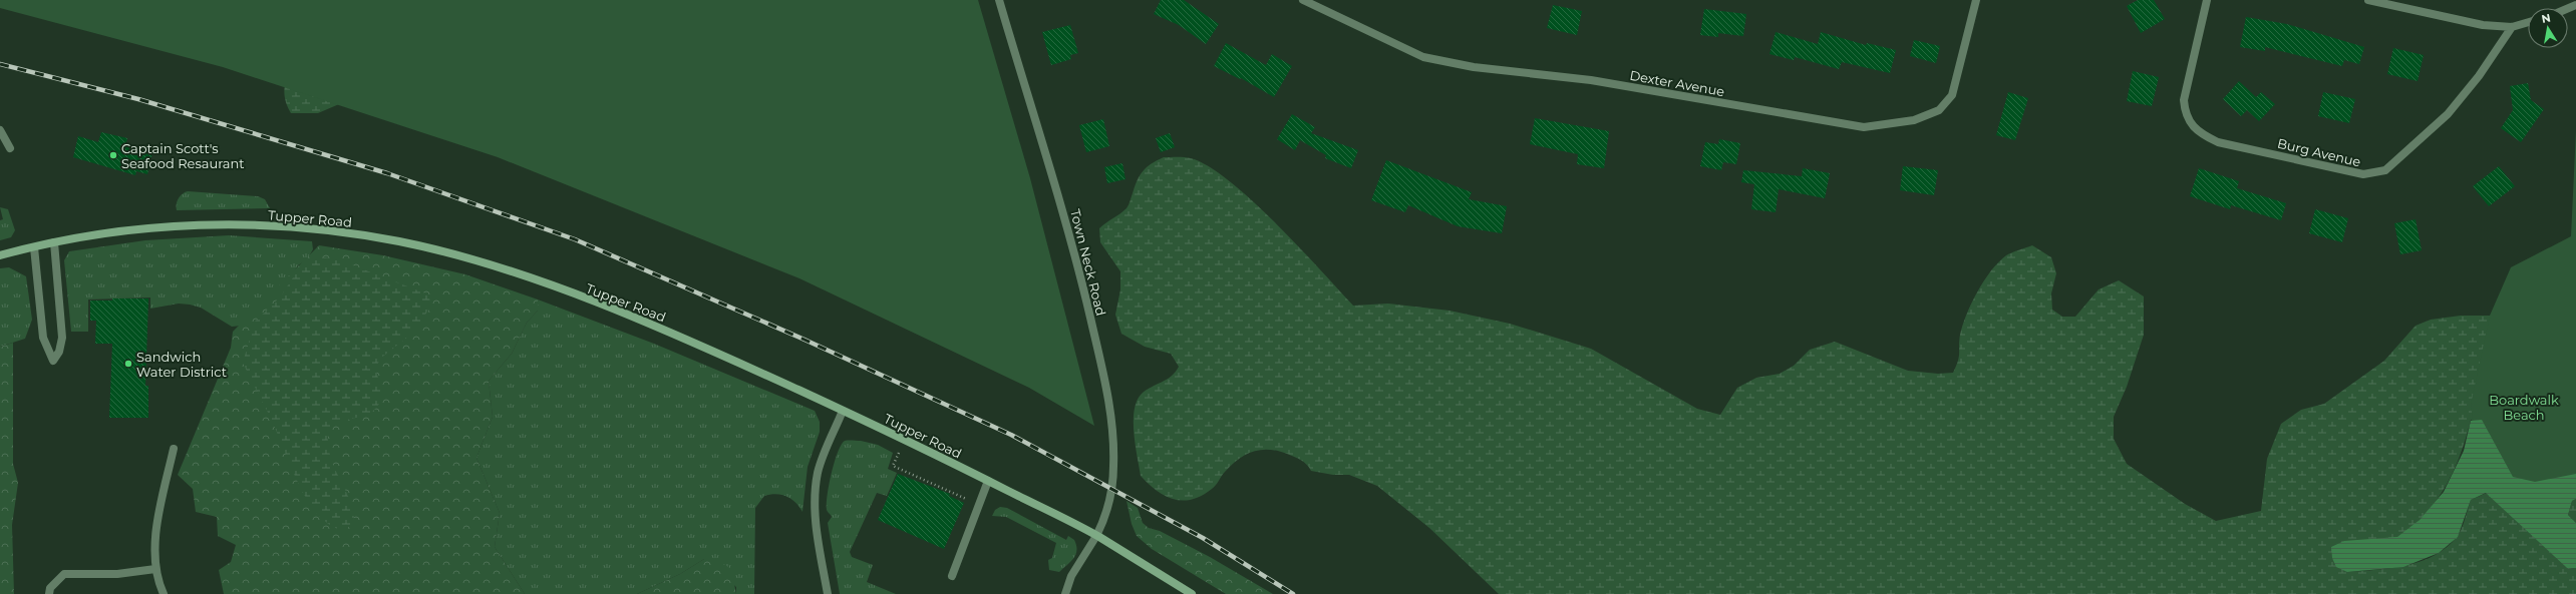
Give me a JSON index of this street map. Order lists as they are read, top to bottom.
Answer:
{
  "streets": {
    "main road": ["Tupper Road"],
    "street": ["Dexter Avenue", "Burg Avenue", "Town Neck Road"]
  },
  "crossings": [
    ["Tupper Road", "Town Neck Road"]
  ],
  "parks": ["Boardwalk Beach"],
  "places": ["Captain Scott's Seafood Resaurant", "Sandwich Water District"],
  "north": "top"
}
